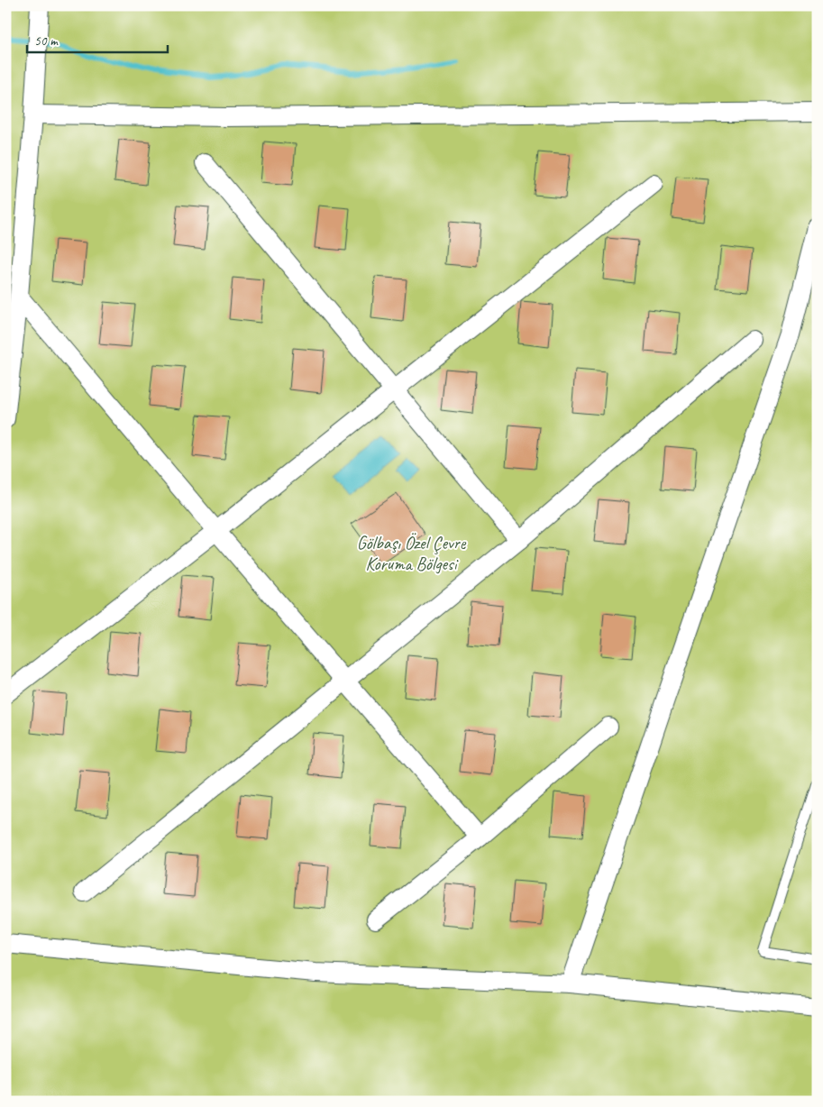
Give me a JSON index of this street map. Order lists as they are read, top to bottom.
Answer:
{
  "parks": ["Gölbaşı Özel Çevre Koruma Bölgesi"],
  "scale_bar": "50 m"
}
